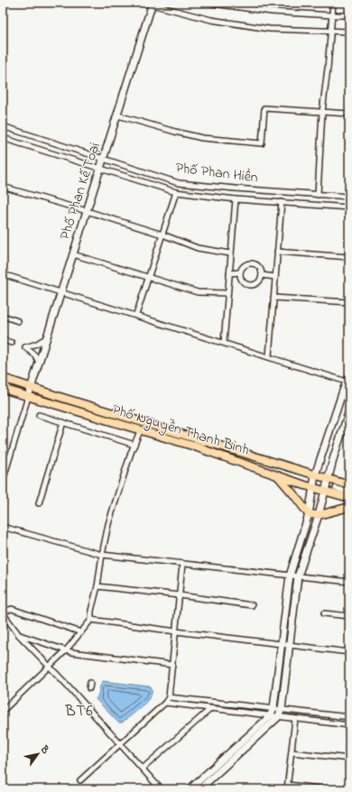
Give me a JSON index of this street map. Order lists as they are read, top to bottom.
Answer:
{
  "streets": {
    "main road": ["Phố Nguyễn Thanh Bình"],
    "street": ["Phố Phan Hiền", "Phố Phan Kế Toại"]
  },
  "crossings": [
    ["Phố Phan Hiền", "Phố Phan Kế Toại"],
    ["Phố Phan Kế Toại", "Phố Nguyễn Thanh Bình"]
  ],
  "districts": ["BT6"],
  "north": "top right"
}
